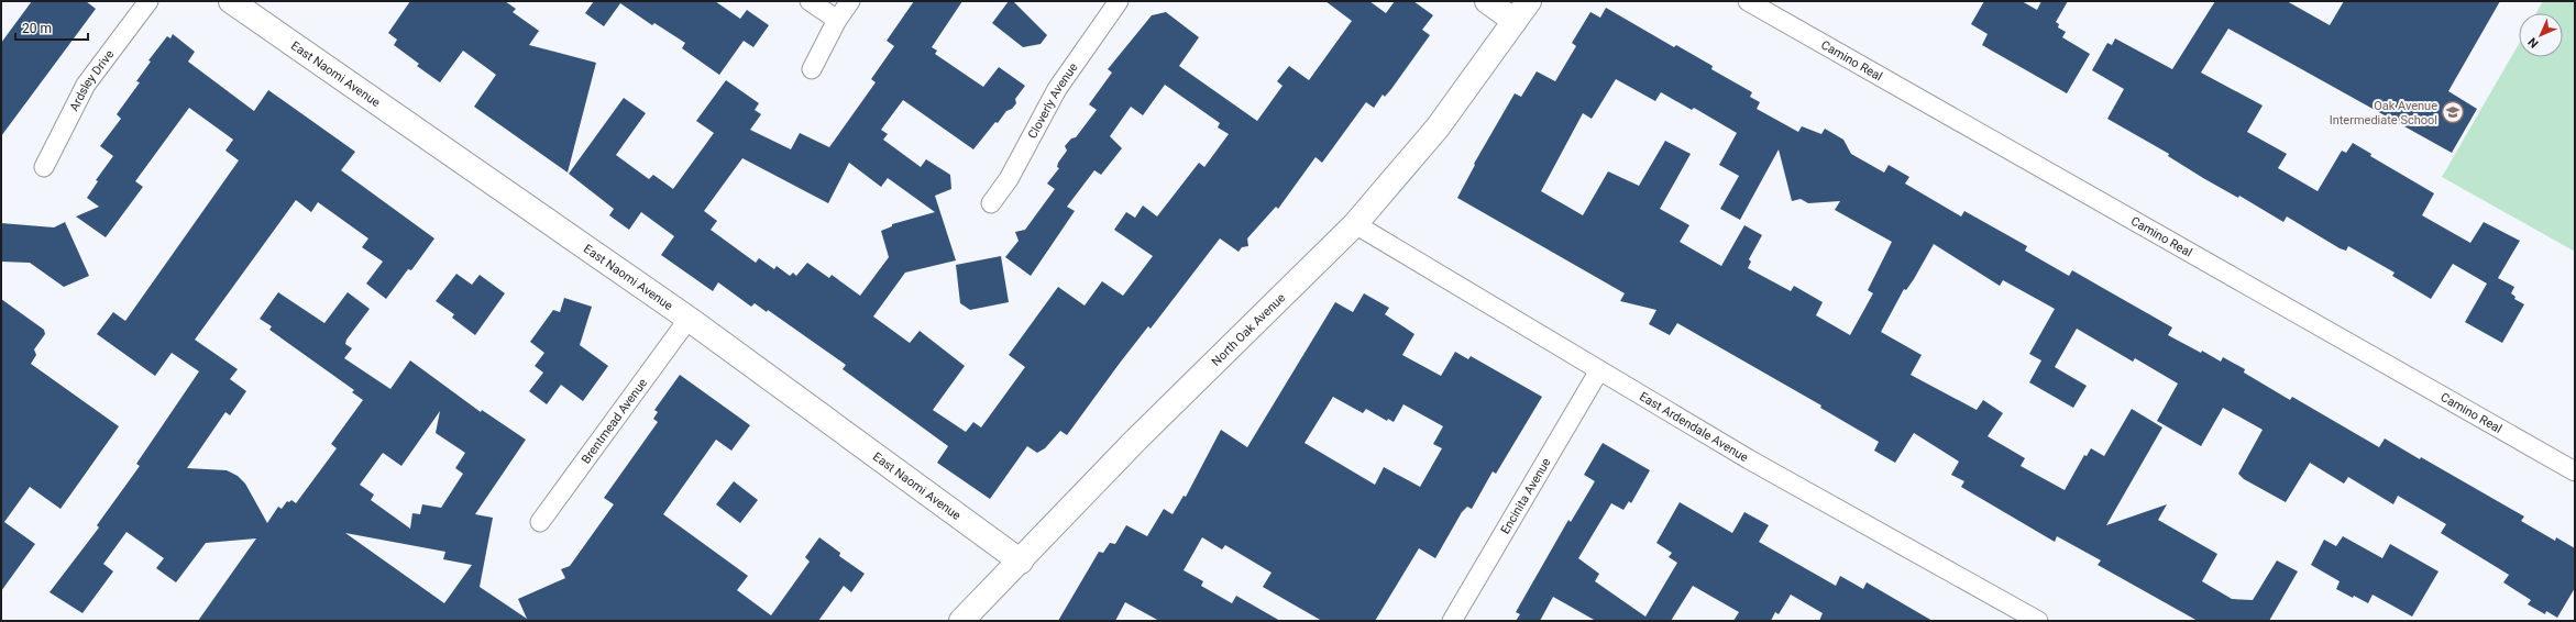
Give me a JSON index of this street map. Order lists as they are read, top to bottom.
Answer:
{
  "streets": {
    "street": [
      "Camino Real",
      "East Naomi Avenue",
      "Ardsley Drive",
      "Cloverly Avenue",
      "North Oak Avenue",
      "Brentmead Avenue",
      "East Ardendale Avenue",
      "Encinita Avenue"
    ]
  },
  "crossings": [
    ["East Naomi Avenue", "North Oak Avenue"],
    ["East Naomi Avenue", "Brentmead Avenue"],
    ["North Oak Avenue", "East Ardendale Avenue"],
    ["East Ardendale Avenue", "Encinita Avenue"]
  ],
  "places": {
    "school or university": ["Oak Avenue Intermediate School"]
  },
  "scale_bar": "20 m",
  "north": "bottom left"
}
